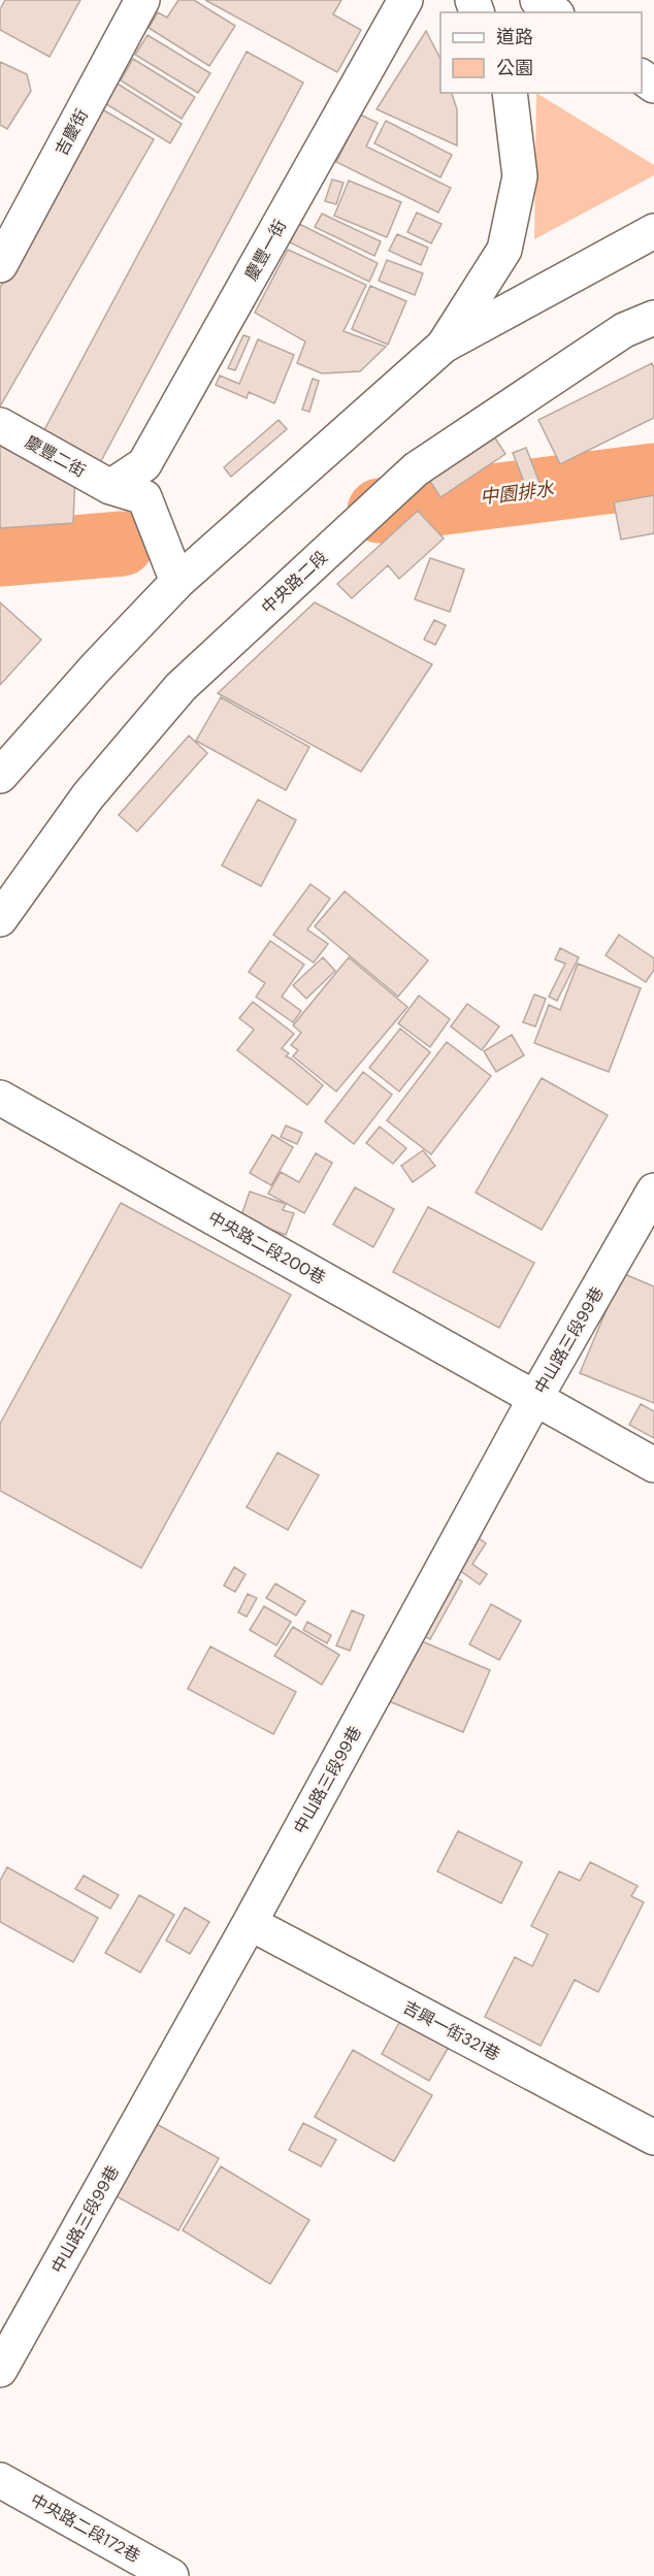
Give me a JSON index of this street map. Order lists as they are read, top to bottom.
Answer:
{
  "streets": {
    "street": [
      "吉慶街",
      "慶豐一街",
      "慶豐二街",
      "中央路二段",
      "中央路二段200巷",
      "中山路三段99巷",
      "吉興一街321巷",
      "中央路二段172巷"
    ]
  },
  "crossings": [
    ["慶豐一街", "慶豐二街"],
    ["中央路二段200巷", "中山路三段99巷"],
    ["中山路三段99巷", "吉興一街321巷"]
  ],
  "water": ["中園排水"],
  "legend": ["道路", "公園"]
}
